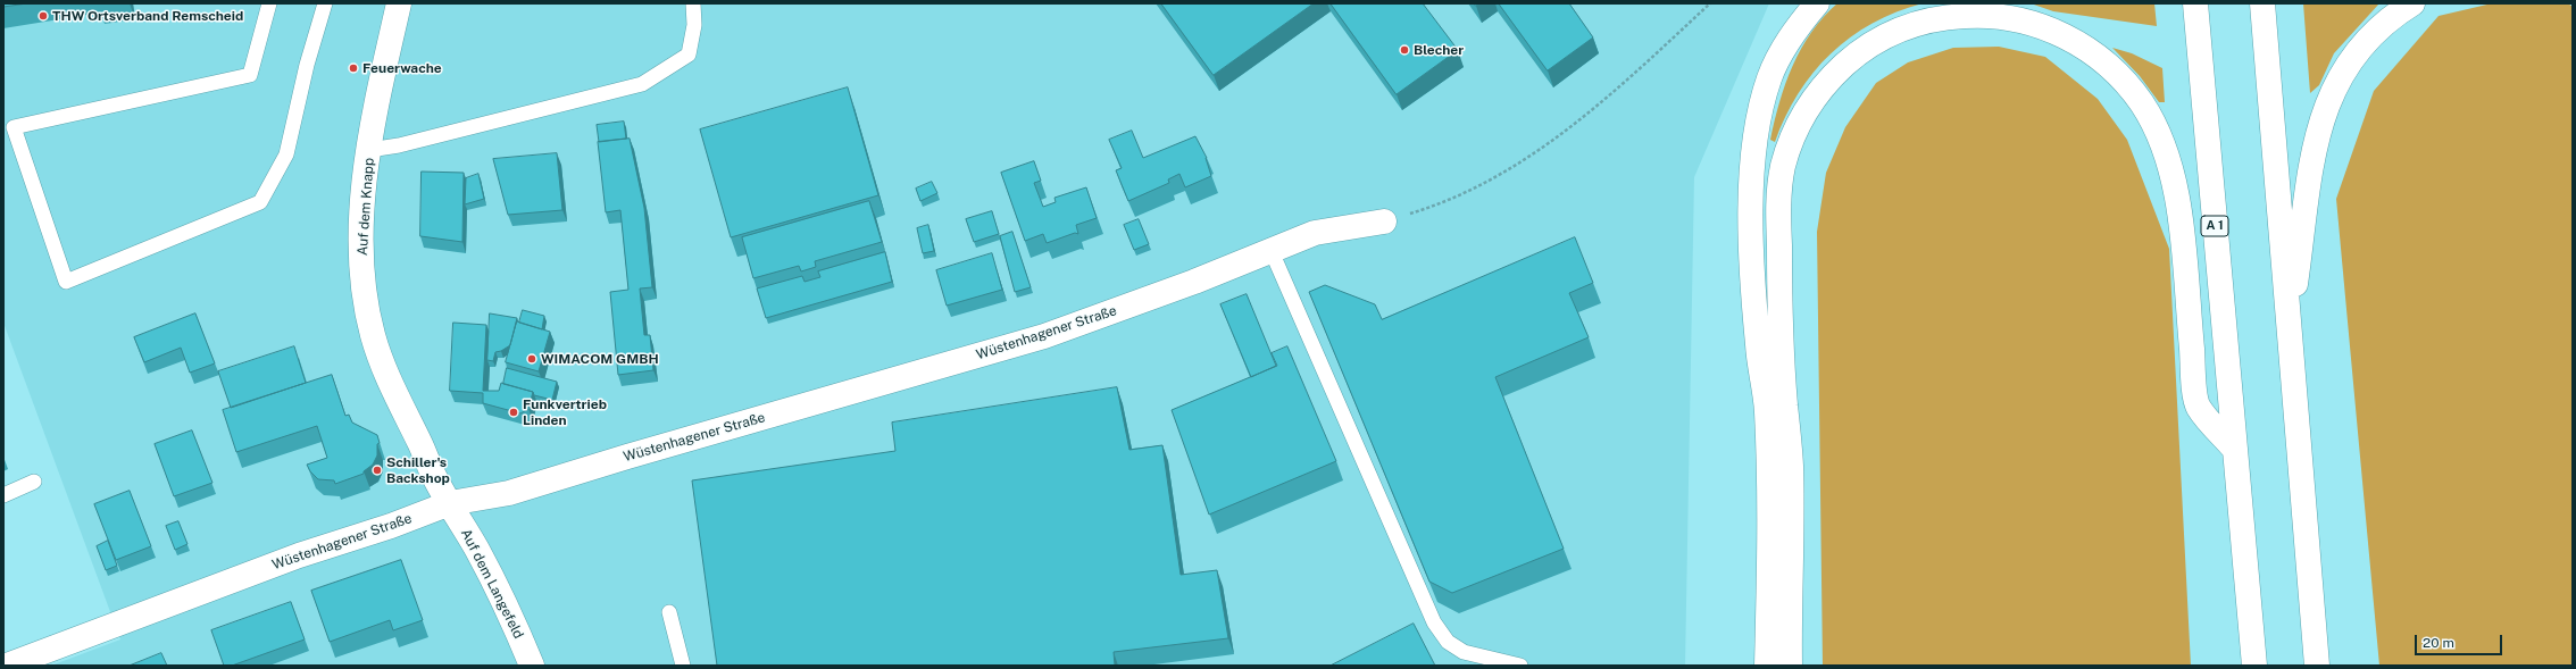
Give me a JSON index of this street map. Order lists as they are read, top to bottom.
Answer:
{
  "streets": {
    "main road": [
      "Auf dem Knapp",
      "A 1",
      "Wüstenhagener Straße",
      "Auf dem Langefeld"
    ]
  },
  "crossings": [
    ["Auf dem Knapp", "Wüstenhagener Straße"],
    ["Auf dem Knapp", "Auf dem Langefeld"],
    ["Wüstenhagener Straße", "Auf dem Langefeld"]
  ],
  "places": [
    "THW Ortsverband Remscheid",
    "Blecher",
    "Feuerwache",
    "WIMACOM GMBH",
    "Funkvertrieb Linden",
    "Schiller's Backshop"
  ],
  "scale_bar": "20 m"
}
